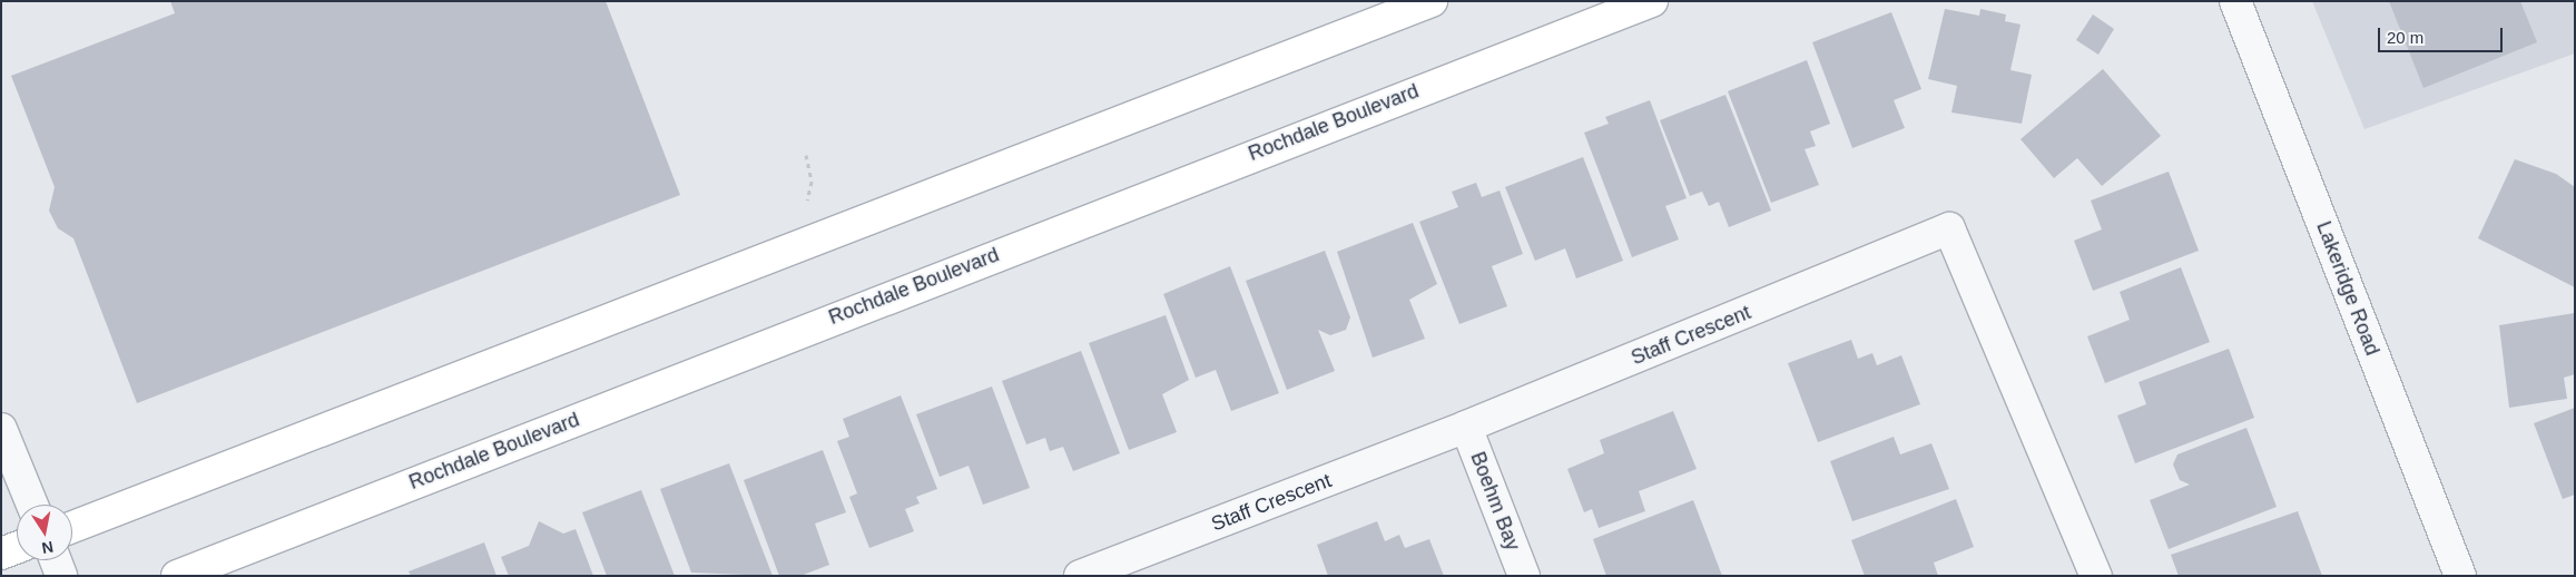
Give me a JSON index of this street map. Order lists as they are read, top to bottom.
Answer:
{
  "streets": {
    "main road": ["Rochdale Boulevard"],
    "street": ["Lakeridge Road", "Staff Crescent", "Boehm Bay"]
  },
  "crossings": [
    ["Staff Crescent", "Boehm Bay"]
  ],
  "scale_bar": "20 m",
  "north": "bottom"
}
